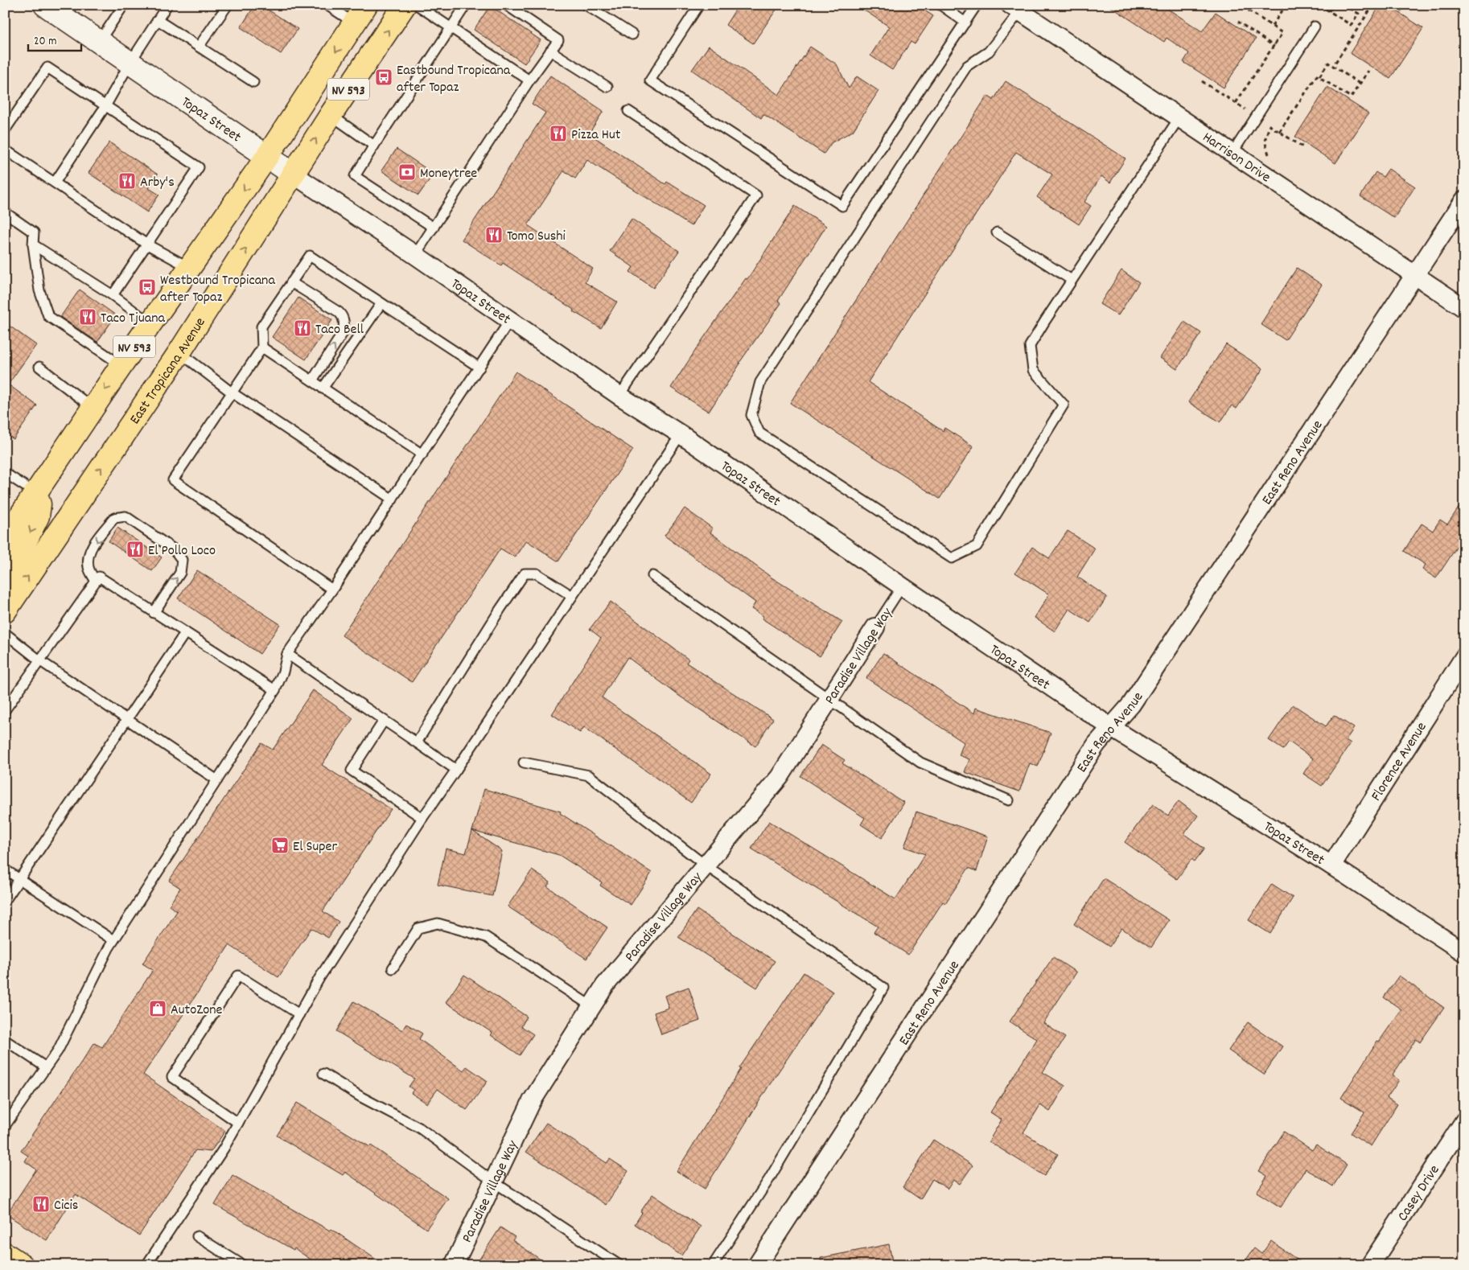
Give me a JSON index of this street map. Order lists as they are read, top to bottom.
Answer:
{
  "streets": {
    "main road": ["NV 593", "East Tropicana Avenue"],
    "street": [
      "Topaz Street",
      "Harrison Drive",
      "East Reno Avenue",
      "Paradise Village Way",
      "Florence Avenue",
      "Casey Drive"
    ]
  },
  "crossings": [
    ["NV 593", "Topaz Street"],
    ["Topaz Street", "East Tropicana Avenue"],
    ["Topaz Street", "East Reno Avenue"],
    ["Topaz Street", "Paradise Village Way"],
    ["Topaz Street", "Florence Avenue"],
    ["Harrison Drive", "East Reno Avenue"]
  ],
  "places": {
    "bus stop": ["Eastbound Tropicana after Topaz", "Westbound Tropicana after Topaz"],
    "restaurant": [
      "Pizza Hut",
      "Arby's",
      "Tomo Sushi",
      "Taco Tjuana",
      "Taco Bell",
      "El Pollo Loco",
      "Cicis"
    ],
    "bank": ["Moneytree"],
    "supermarket": ["El Super"],
    "shop": ["AutoZone"]
  },
  "scale_bar": "20 m"
}
